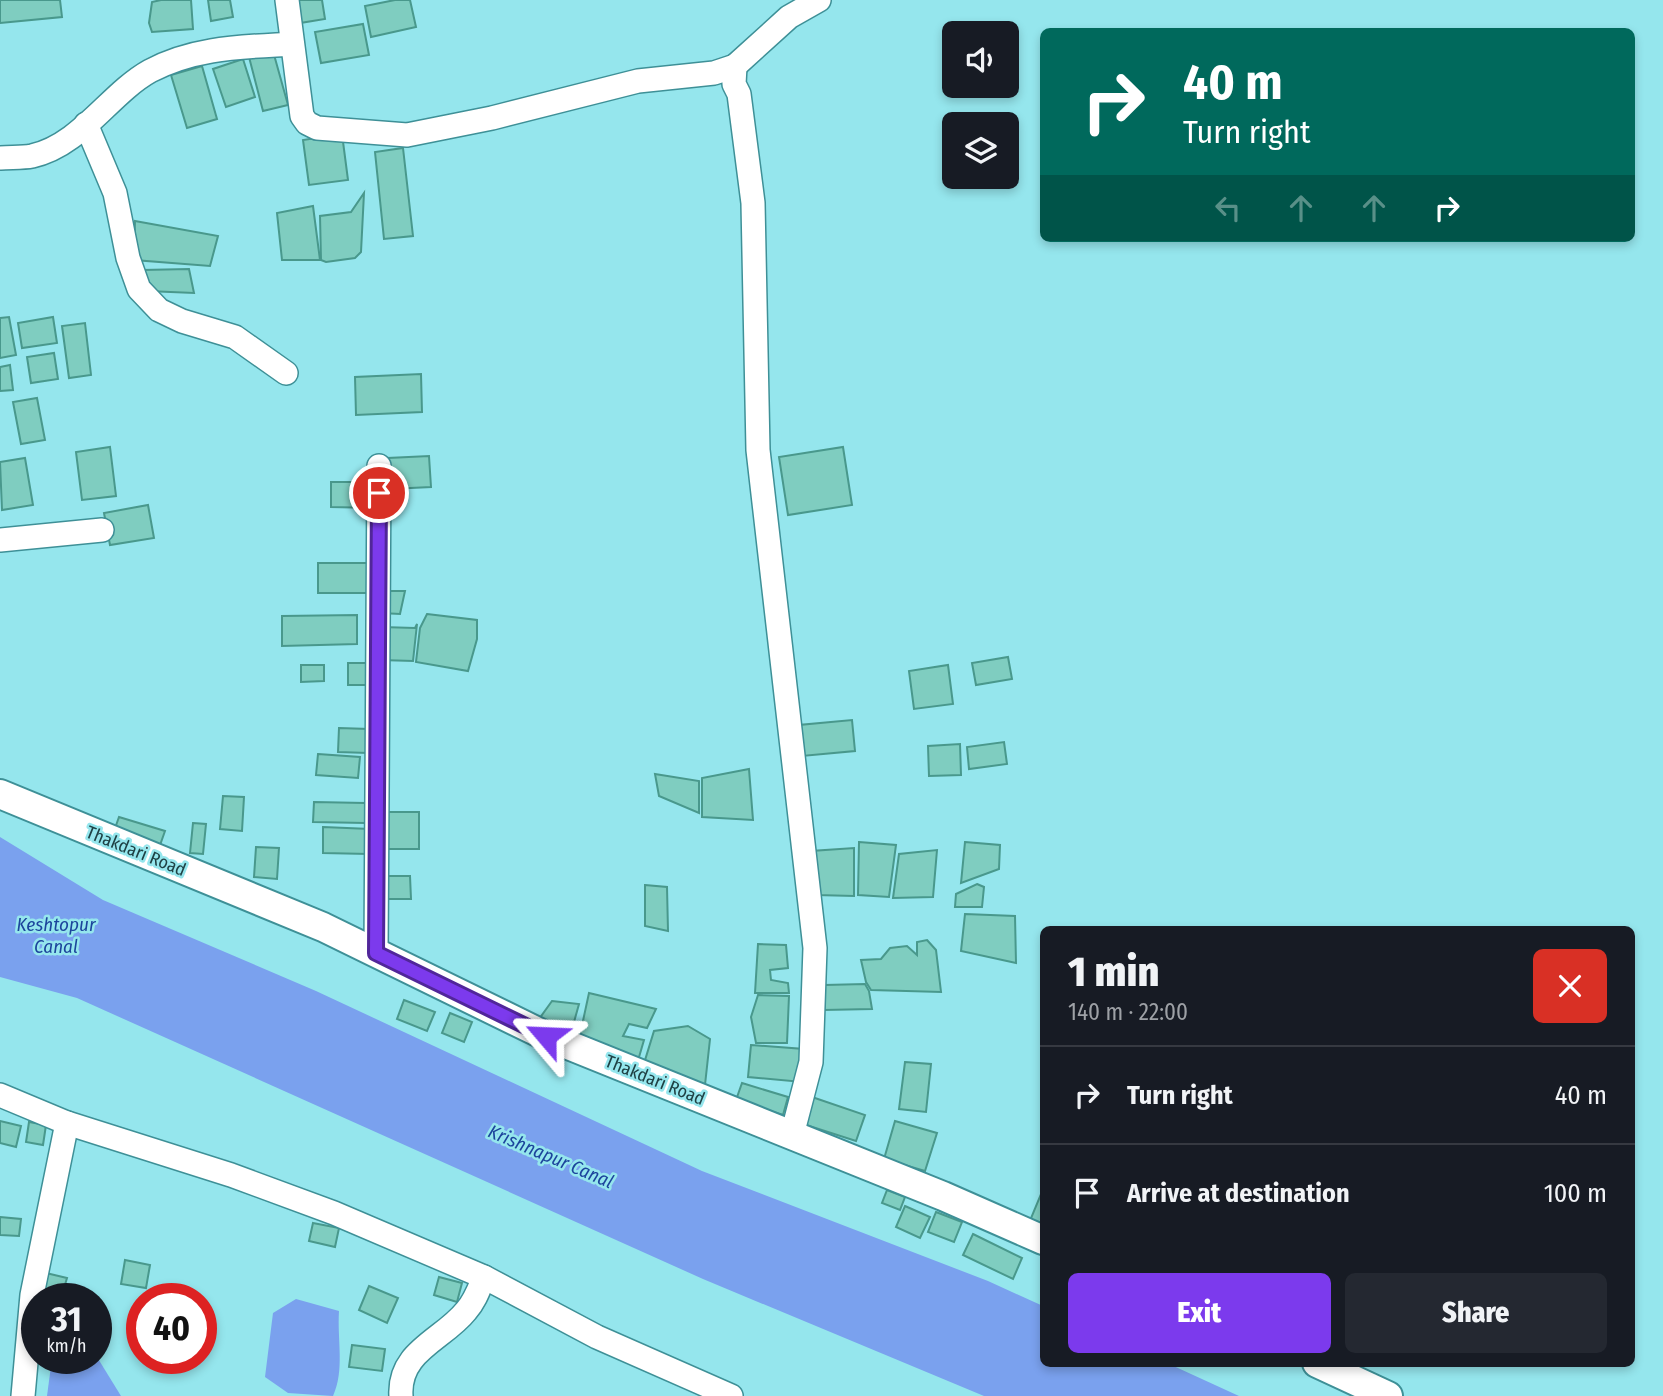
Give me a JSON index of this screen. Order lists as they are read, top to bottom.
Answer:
{
  "streets": {
    "street": ["Thakdari Road"]
  },
  "water": ["Keshtopur Canal", "Krishnapur Canal"],
  "page": {
    "turn": ["40 m", "Turn right"],
    "heading": ["1 min", "140 m · 22:00"],
    "list": [
      {
        "name": "Turn right",
        "value": "40 m"
      },
      {
        "name": "Arrive at destination",
        "value": "100 m"
      }
    ],
    "buttons": ["Exit", "Share"],
    "speed": "31 km/h",
    "limit": "40"
  }
}
